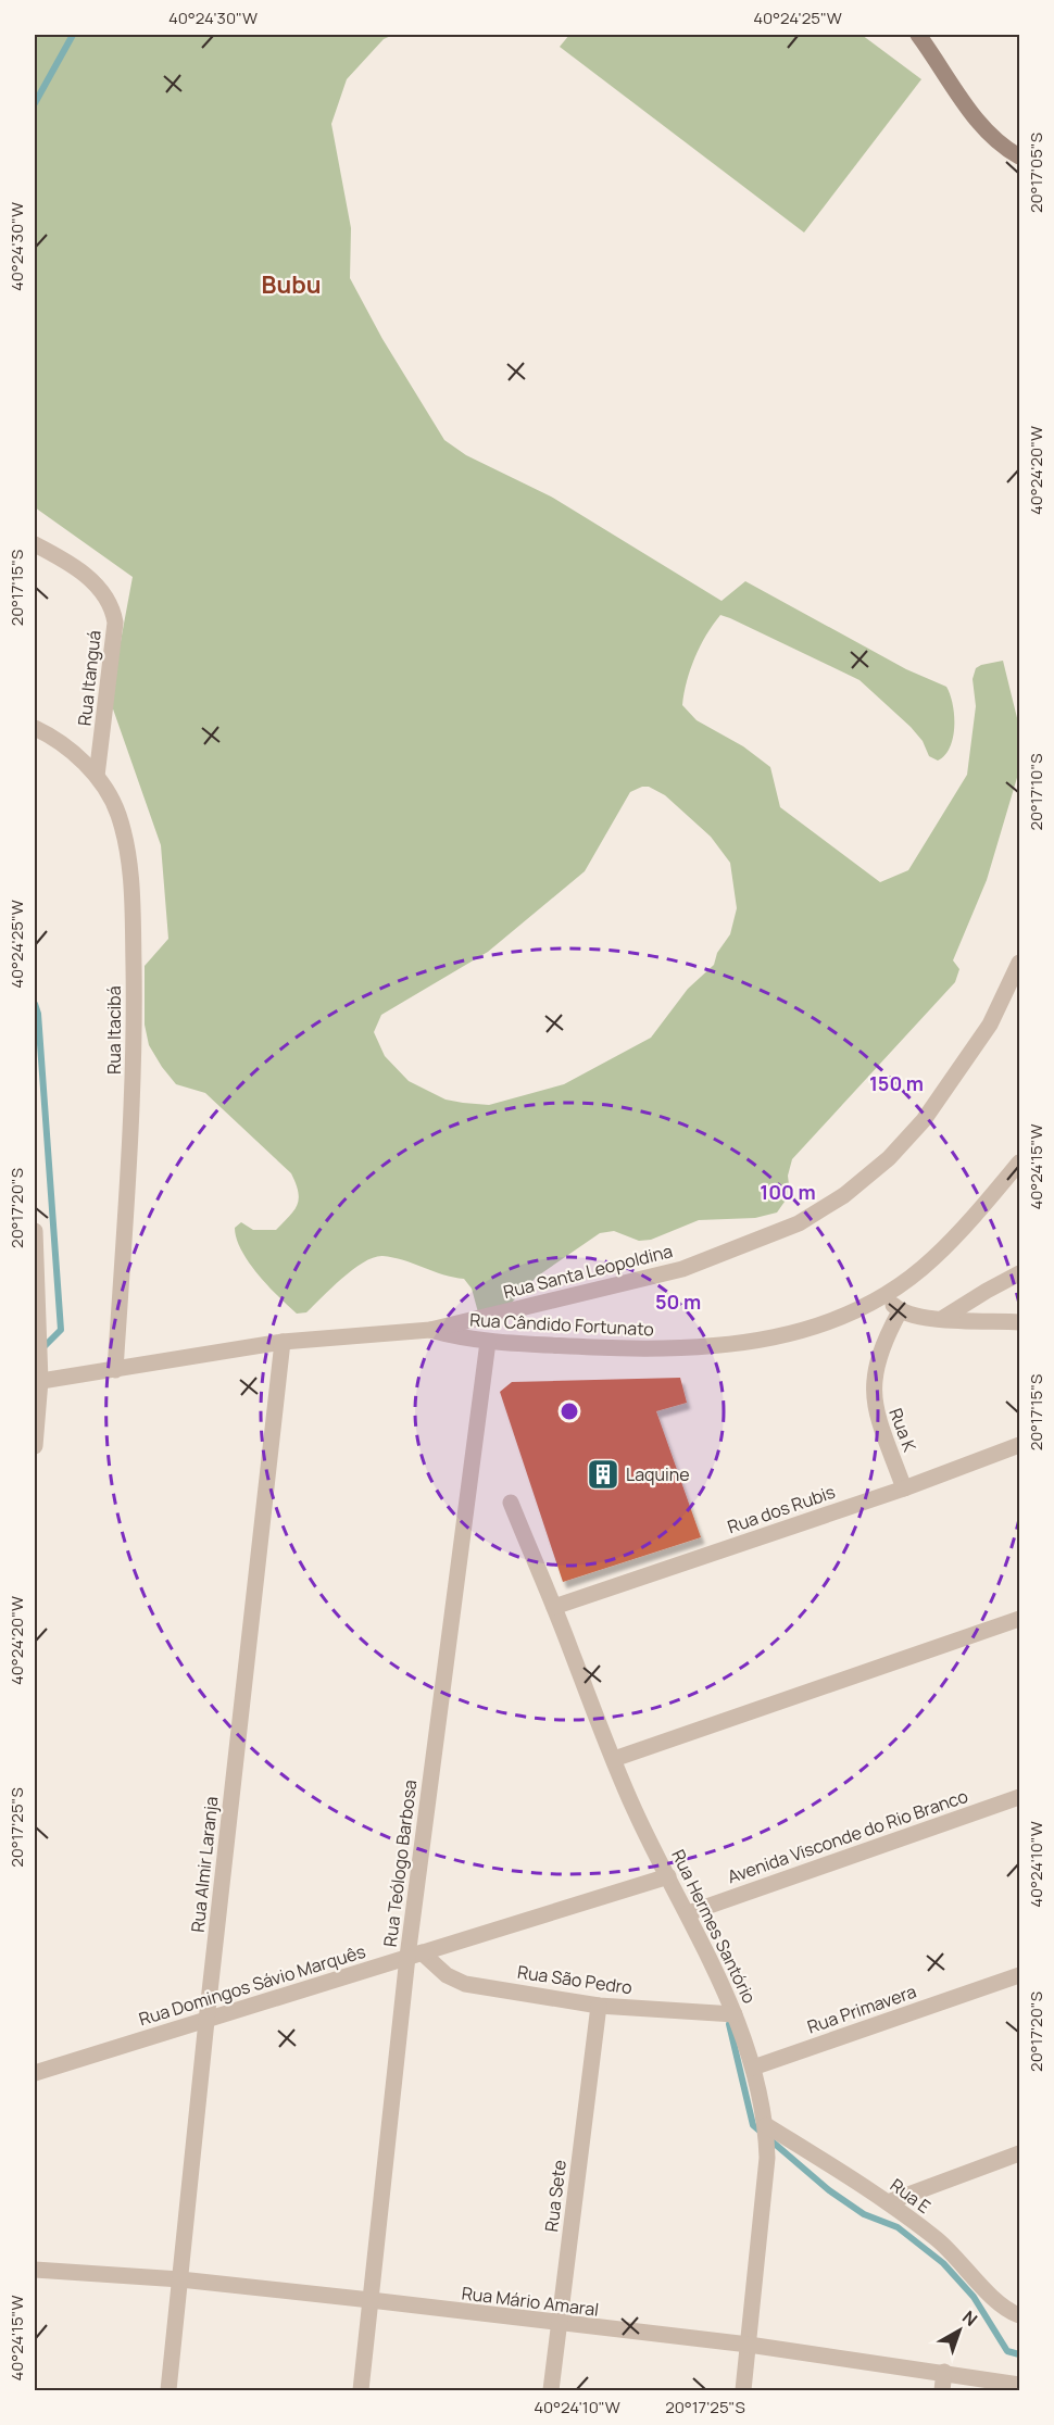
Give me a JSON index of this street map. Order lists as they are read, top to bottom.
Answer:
{
  "streets": {
    "street": [
      "Rua Itanguá",
      "Rua Itacibá",
      "Rua Santa Leopoldina",
      "Rua Cândido Fortunato",
      "Rua K",
      "Rua dos Rubis",
      "Avenida Visconde do Rio Branco",
      "Rua Teólogo Barbosa",
      "Rua Almir Laranja",
      "Rua Hermes Santório",
      "Rua São Pedro",
      "Rua Domingos Sávio Marquês",
      "Rua Primavera",
      "Rua Sete",
      "Rua E",
      "Rua Mário Amaral"
    ]
  },
  "crossings": [
    ["Rua Itanguá", "Rua Itacibá"],
    ["Rua Itacibá", "Rua Santa Leopoldina"],
    ["Rua Santa Leopoldina", "Rua Cândido Fortunato"],
    ["Rua Santa Leopoldina", "Rua Almir Laranja"],
    ["Rua Cândido Fortunato", "Rua Teólogo Barbosa"],
    ["Rua K", "Rua dos Rubis"],
    ["Rua dos Rubis", "Rua Hermes Santório"],
    ["Avenida Visconde do Rio Branco", "Rua Hermes Santório"],
    ["Rua Teólogo Barbosa", "Rua São Pedro"],
    ["Rua Teólogo Barbosa", "Rua Domingos Sávio Marquês"],
    ["Rua Teólogo Barbosa", "Rua Mário Amaral"],
    ["Rua Almir Laranja", "Rua Domingos Sávio Marquês"],
    ["Rua Almir Laranja", "Rua Mário Amaral"],
    ["Rua Hermes Santório", "Rua São Pedro"],
    ["Rua Hermes Santório", "Rua Domingos Sávio Marquês"],
    ["Rua Hermes Santório", "Rua Primavera"],
    ["Rua Hermes Santório", "Rua E"],
    ["Rua Hermes Santório", "Rua Mário Amaral"],
    ["Rua São Pedro", "Rua Domingos Sávio Marquês"],
    ["Rua São Pedro", "Rua Sete"],
    ["Rua Sete", "Rua Mário Amaral"]
  ],
  "districts": ["Bubu"],
  "places": {
    "building": ["Laquine"]
  },
  "north": "top right",
  "coordinates": [
    "40°24'30\"W",
    "40°24'25\"W",
    "20°17'05\"S",
    "40°24'20\"W",
    "20°17'15\"S",
    "20°17'10\"S",
    "40°24'15\"W",
    "20°17'20\"S",
    "20°17'25\"S",
    "40°24'10\"W"
  ],
  "rings": ["150 m", "100 m", "50 m"]
}
